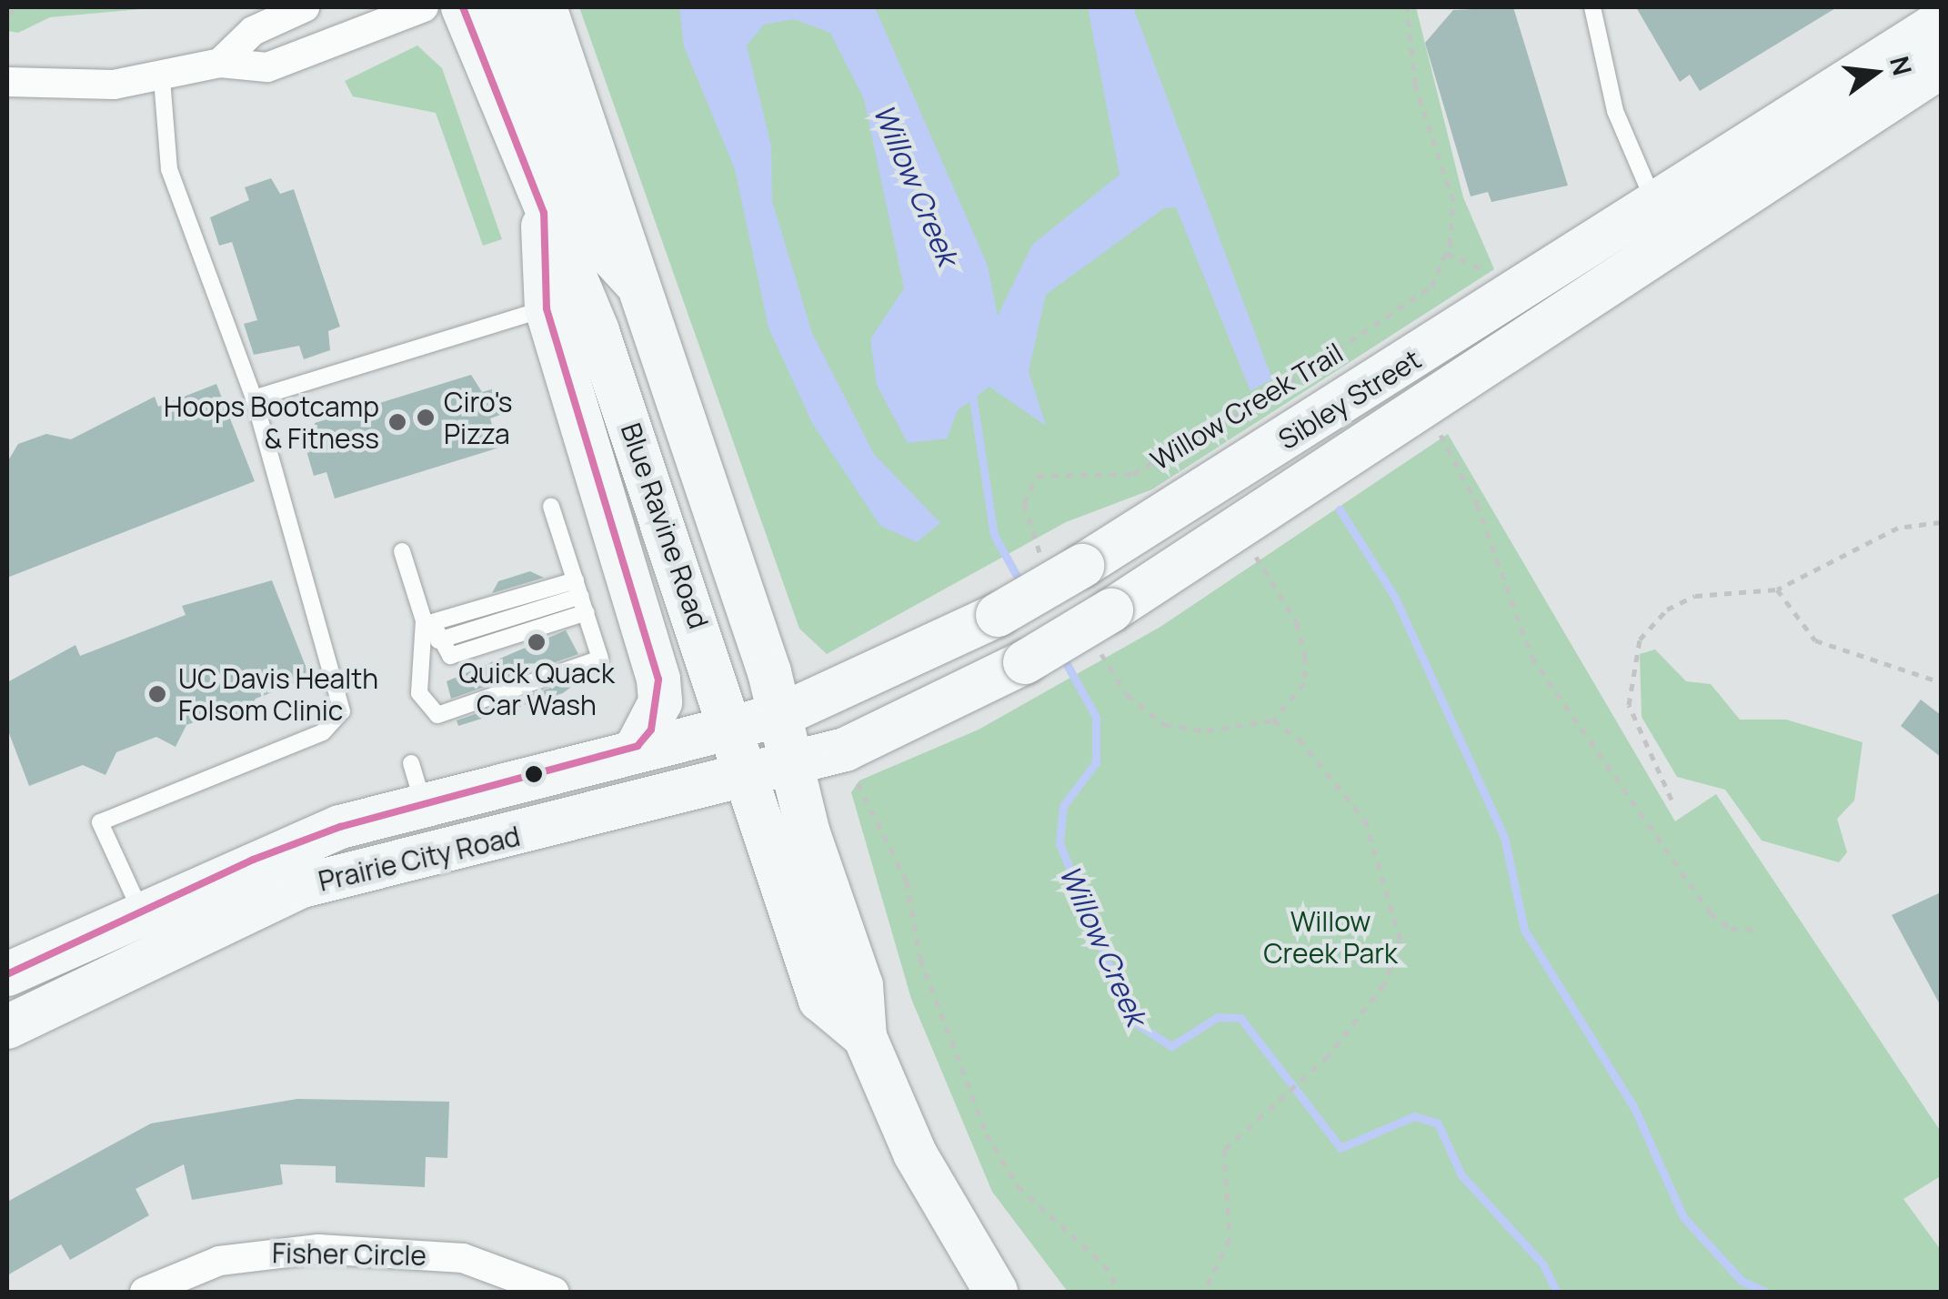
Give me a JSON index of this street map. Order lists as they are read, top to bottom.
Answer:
{
  "streets": {
    "main road": ["Sibley Street", "Blue Ravine Road", "Prairie City Road"],
    "street": ["Fisher Circle"],
    "path": ["Willow Creek Trail"]
  },
  "crossings": [
    ["Sibley Street", "Willow Creek Trail"],
    ["Sibley Street", "Blue Ravine Road"],
    ["Sibley Street", "Prairie City Road"],
    ["Blue Ravine Road", "Prairie City Road"]
  ],
  "water": ["Willow Creek"],
  "parks": ["Willow Creek Park"],
  "places": [
    "Ciro's Pizza",
    "Hoops Bootcamp & Fitness",
    "Quick Quack Car Wash",
    "UC Davis Health Folsom Clinic"
  ],
  "north": "right"
}
